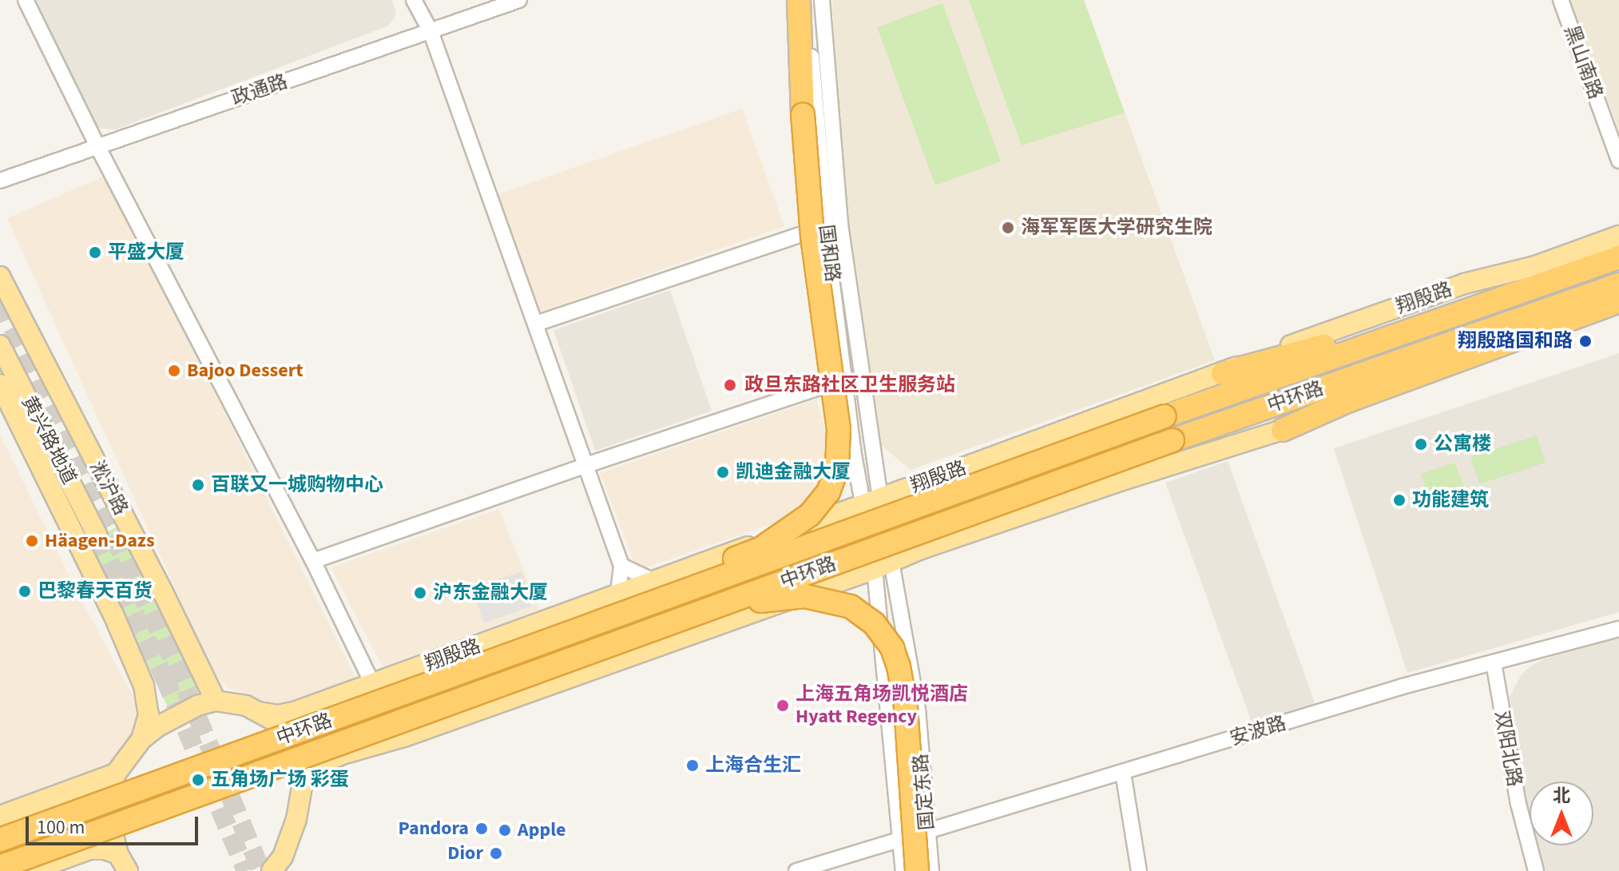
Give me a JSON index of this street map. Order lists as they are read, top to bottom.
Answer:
{
  "streets": {
    "highway": ["中环路"],
    "main road": ["翔殷路", "黄兴路地道", "淞沪路"],
    "street": [
      "黑山南路",
      "政通路",
      "国和路",
      "安波路",
      "双阳北路",
      "国定东路"
    ]
  },
  "crossings": [
    ["国和路", "翔殷路"],
    ["翔殷路", "中环路"],
    ["安波路", "双阳北路"],
    ["安波路", "国定东路"]
  ],
  "places": [
    "海军军医大学研究生院",
    "平盛大厦",
    "翔殷路国和路",
    "Bajoo Dessert",
    "政旦东路社区卫生服务站",
    "公寓楼",
    "凯迪金融大厦",
    "百联又一城购物中心",
    "功能建筑",
    "Häagen-Dazs",
    "巴黎春天百货",
    "沪东金融大厦",
    "上海五角场凯悦酒店 Hyatt Regency",
    "上海合生汇",
    "五角场广场 彩蛋",
    "Pandora",
    "Apple",
    "Dior"
  ],
  "scale_bar": "100 m",
  "north": "top"
}
